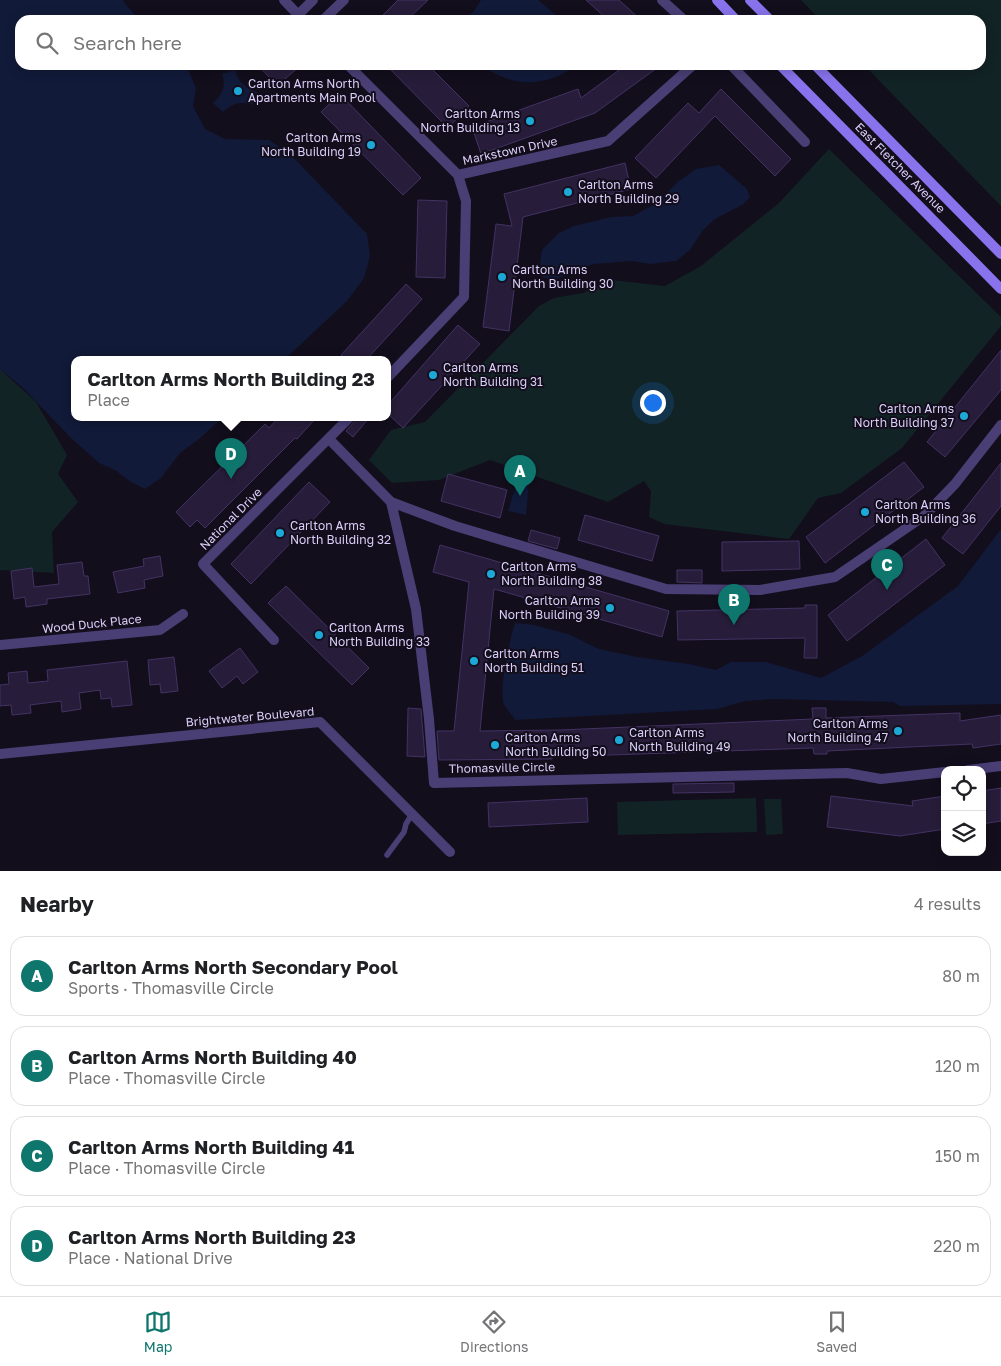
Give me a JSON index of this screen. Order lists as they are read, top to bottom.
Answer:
{
  "streets": {
    "main road": ["East Fletcher Avenue"],
    "street": [
      "Markstown Drive",
      "National Drive",
      "Wood Duck Place",
      "Brightwater Boulevard",
      "Thomasville Circle"
    ]
  },
  "places": [
    "Carlton Arms North Apartments Main Pool",
    "Carlton Arms North Building 13",
    "Carlton Arms North Building 19",
    "Carlton Arms North Building 29",
    "Carlton Arms North Building 30",
    "Carlton Arms North Building 31",
    "Carlton Arms North Building 37",
    "Carlton Arms North Building 36",
    "Carlton Arms North Building 32",
    "Carlton Arms North Building 38",
    "Carlton Arms North Building 39",
    "Carlton Arms North Building 33",
    "Carlton Arms North Building 51",
    "Carlton Arms North Building 47",
    "Carlton Arms North Building 49",
    "Carlton Arms North Building 50"
  ],
  "page": {
    "search": "Search here",
    "popup": ["Carlton Arms North Building 23", "Place"],
    "pins": [
      "D",
      "A",
      "C",
      "B"
    ],
    "heading": ["Nearby", "4 results"],
    "list": [
      {
        "mark": "A",
        "name": "Carlton Arms North Secondary Pool",
        "note": "Sports · Thomasville Circle",
        "value": "80 m"
      },
      {
        "mark": "B",
        "name": "Carlton Arms North Building 40",
        "note": "Place · Thomasville Circle",
        "value": "120 m"
      },
      {
        "mark": "C",
        "name": "Carlton Arms North Building 41",
        "note": "Place · Thomasville Circle",
        "value": "150 m"
      },
      {
        "mark": "D",
        "name": "Carlton Arms North Building 23",
        "note": "Place · National Drive",
        "value": "220 m"
      }
    ],
    "nav": ["Map", "Directions", "Saved"]
  }
}
